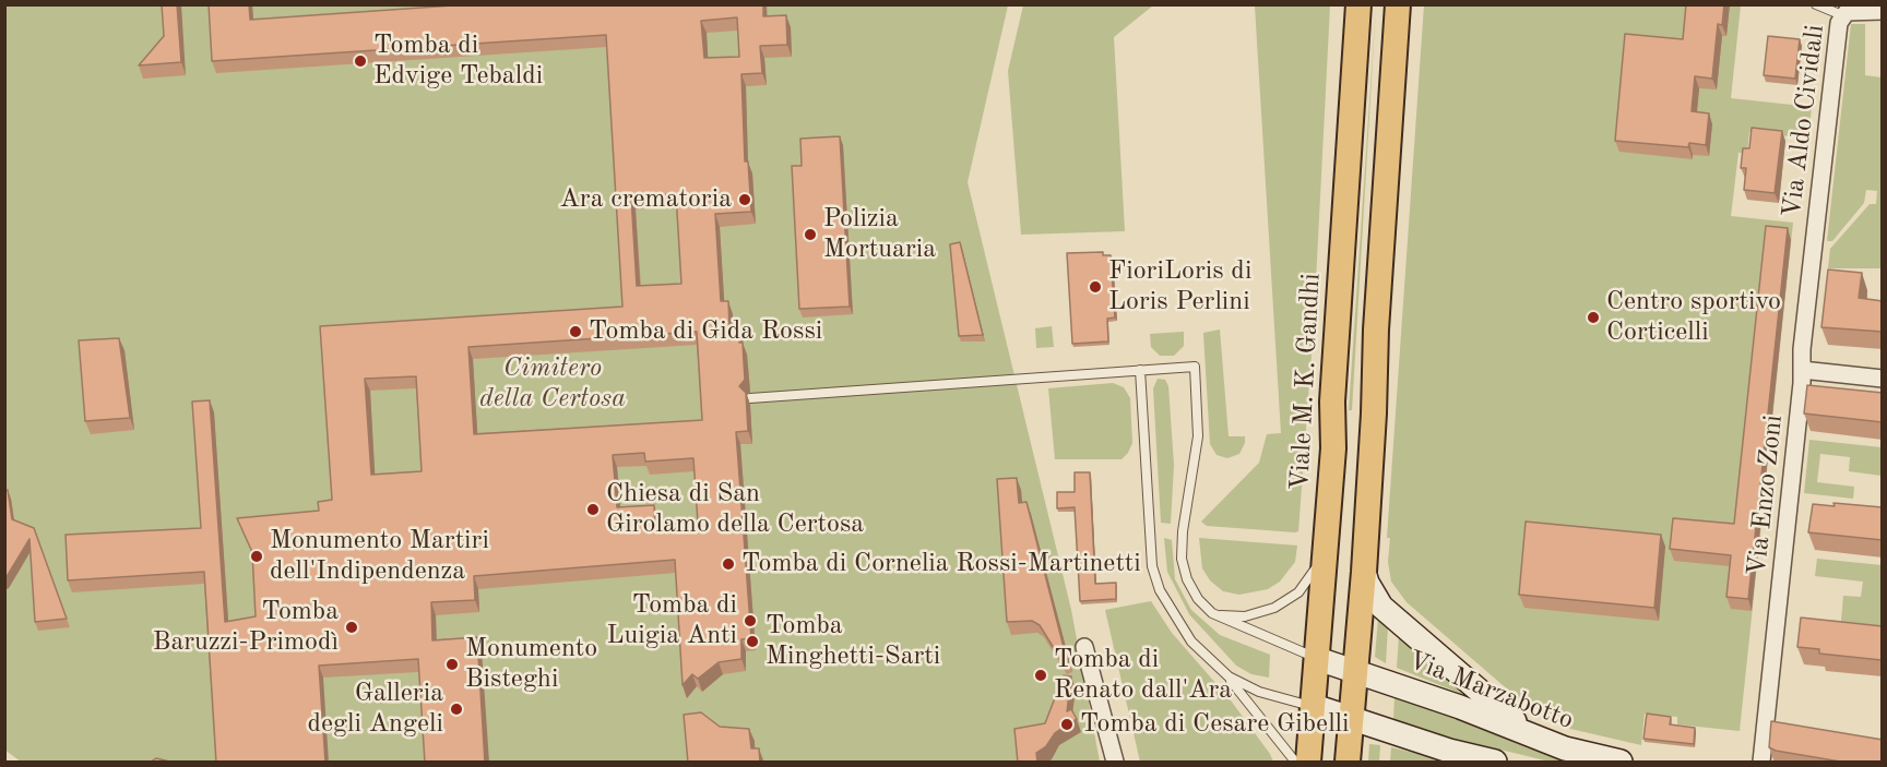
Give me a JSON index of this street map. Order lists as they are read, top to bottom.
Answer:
{
  "streets": {
    "main road": ["Viale M. K. Gandhi"],
    "street": ["Via Aldo Cividali", "Via Enzo Zoni", "Via Marzabotto"]
  },
  "crossings": [
    ["Via Aldo Cividali", "Via Enzo Zoni"],
    ["Viale M. K. Gandhi", "Via Marzabotto"]
  ],
  "parks": ["Cimitero della Certosa"],
  "places": [
    "Tomba di Edvige Tebaldi",
    "Ara crematoria",
    "Polizia Mortuaria",
    "FioriLoris di Loris Perlini",
    "Centro sportivo Corticelli",
    "Tomba di Gida Rossi",
    "Chiesa di San Girolamo della Certosa",
    "Monumento Martiri dell'Indipendenza",
    "Tomba di Cornelia Rossi-Martinetti",
    "Tomba di Luigia Anti",
    "Tomba Baruzzi-Primodì",
    "Tomba Minghetti-Sarti",
    "Monumento Bisteghi",
    "Tomba di Renato dall'Ara",
    "Galleria degli Angeli",
    "Tomba di Cesare Gibelli"
  ]
}
